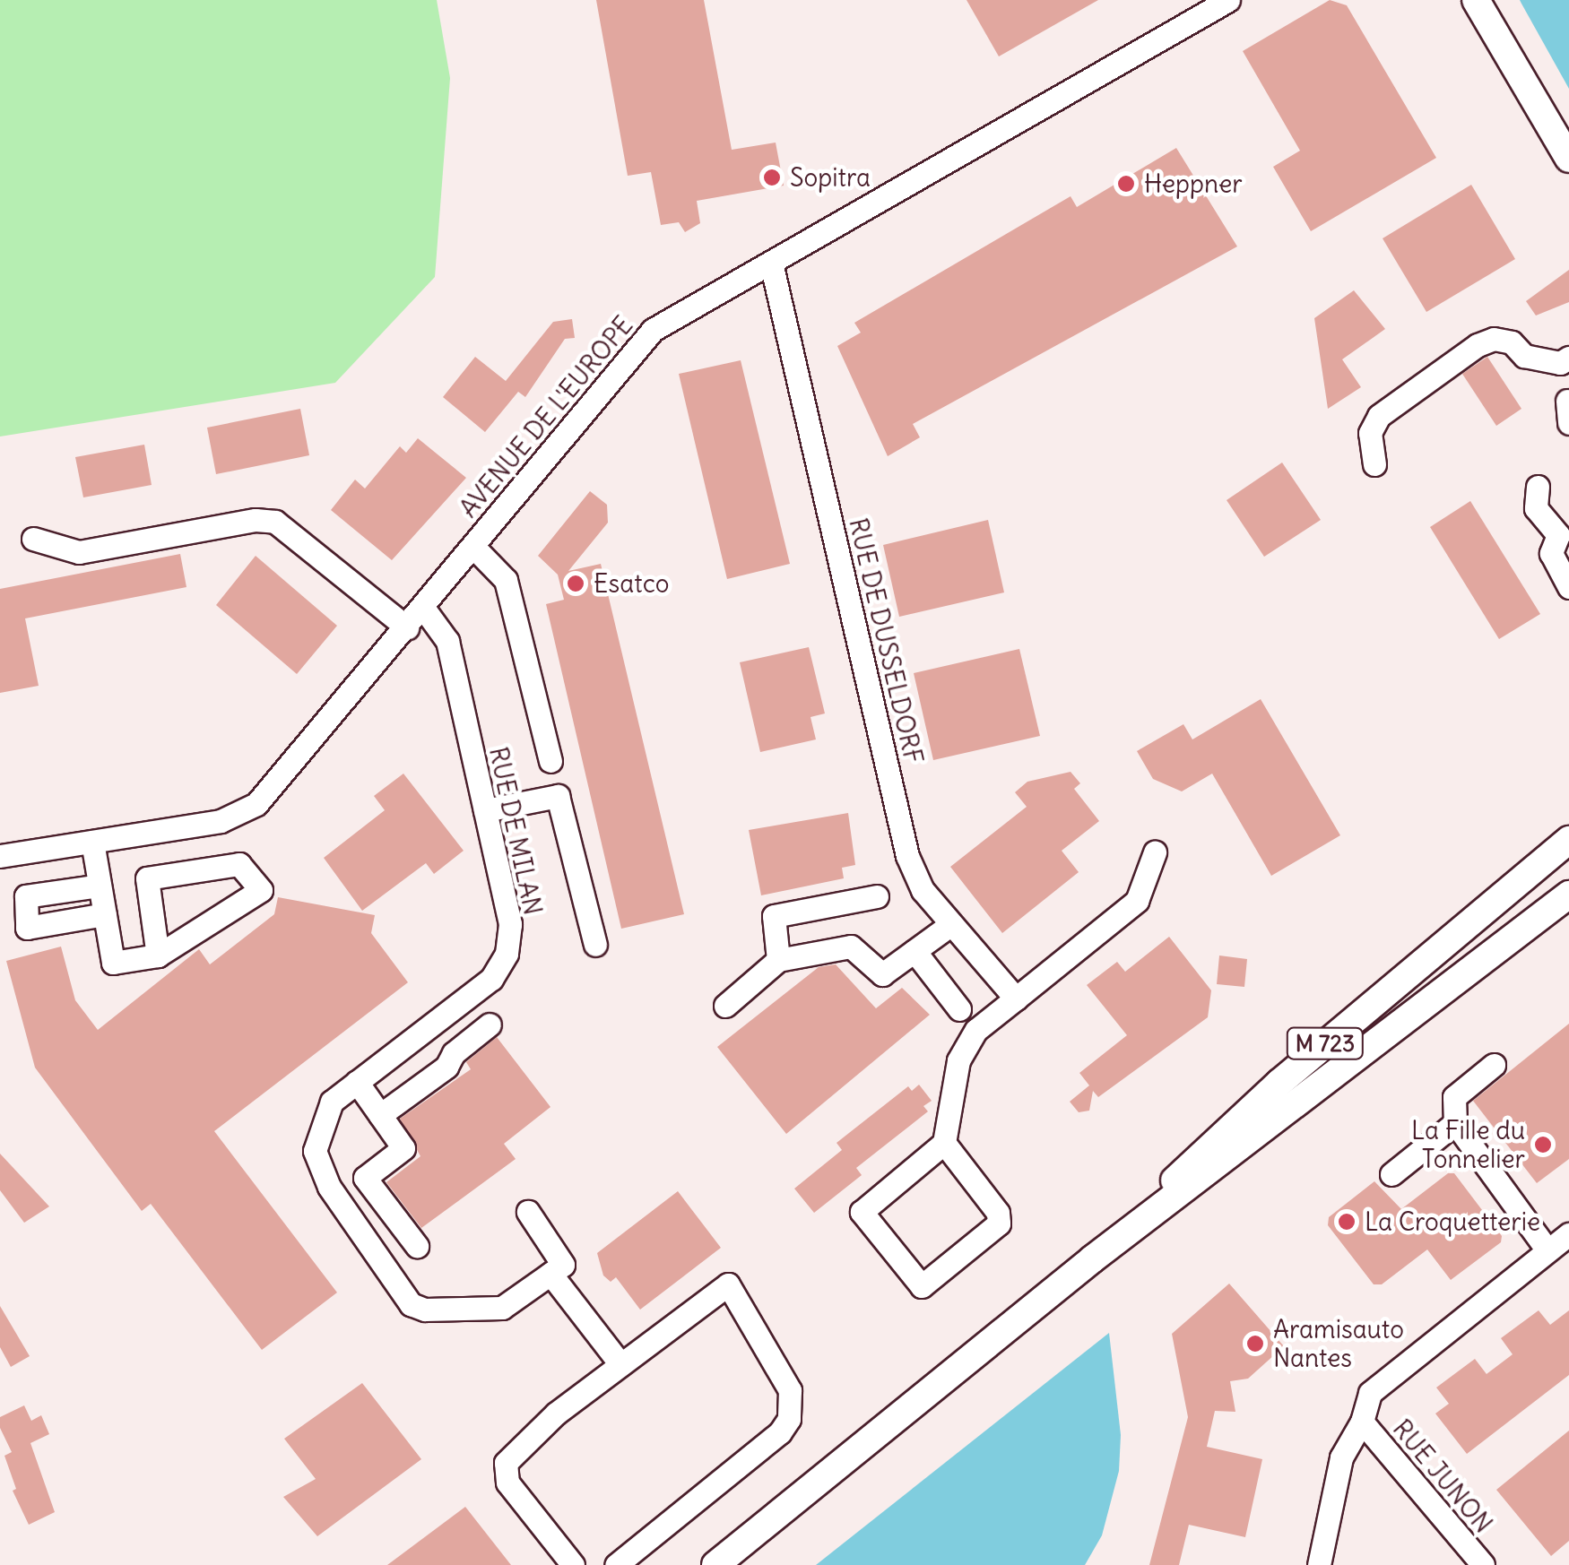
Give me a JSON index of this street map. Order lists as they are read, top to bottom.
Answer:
{
  "streets": {
    "main road": ["M 723"],
    "street": [
      "AVENUE DE L'EUROPE",
      "RUE DE DUSSELDORF",
      "RUE DE MILAN",
      "RUE JUNON"
    ]
  },
  "crossings": [
    ["AVENUE DE L'EUROPE", "RUE DE DUSSELDORF"],
    ["AVENUE DE L'EUROPE", "RUE DE MILAN"]
  ],
  "places": [
    "Sopitra",
    "Heppner",
    "Esatco",
    "La Fille du Tonnelier",
    "La Croquetterie",
    "Aramisauto Nantes"
  ]
}
